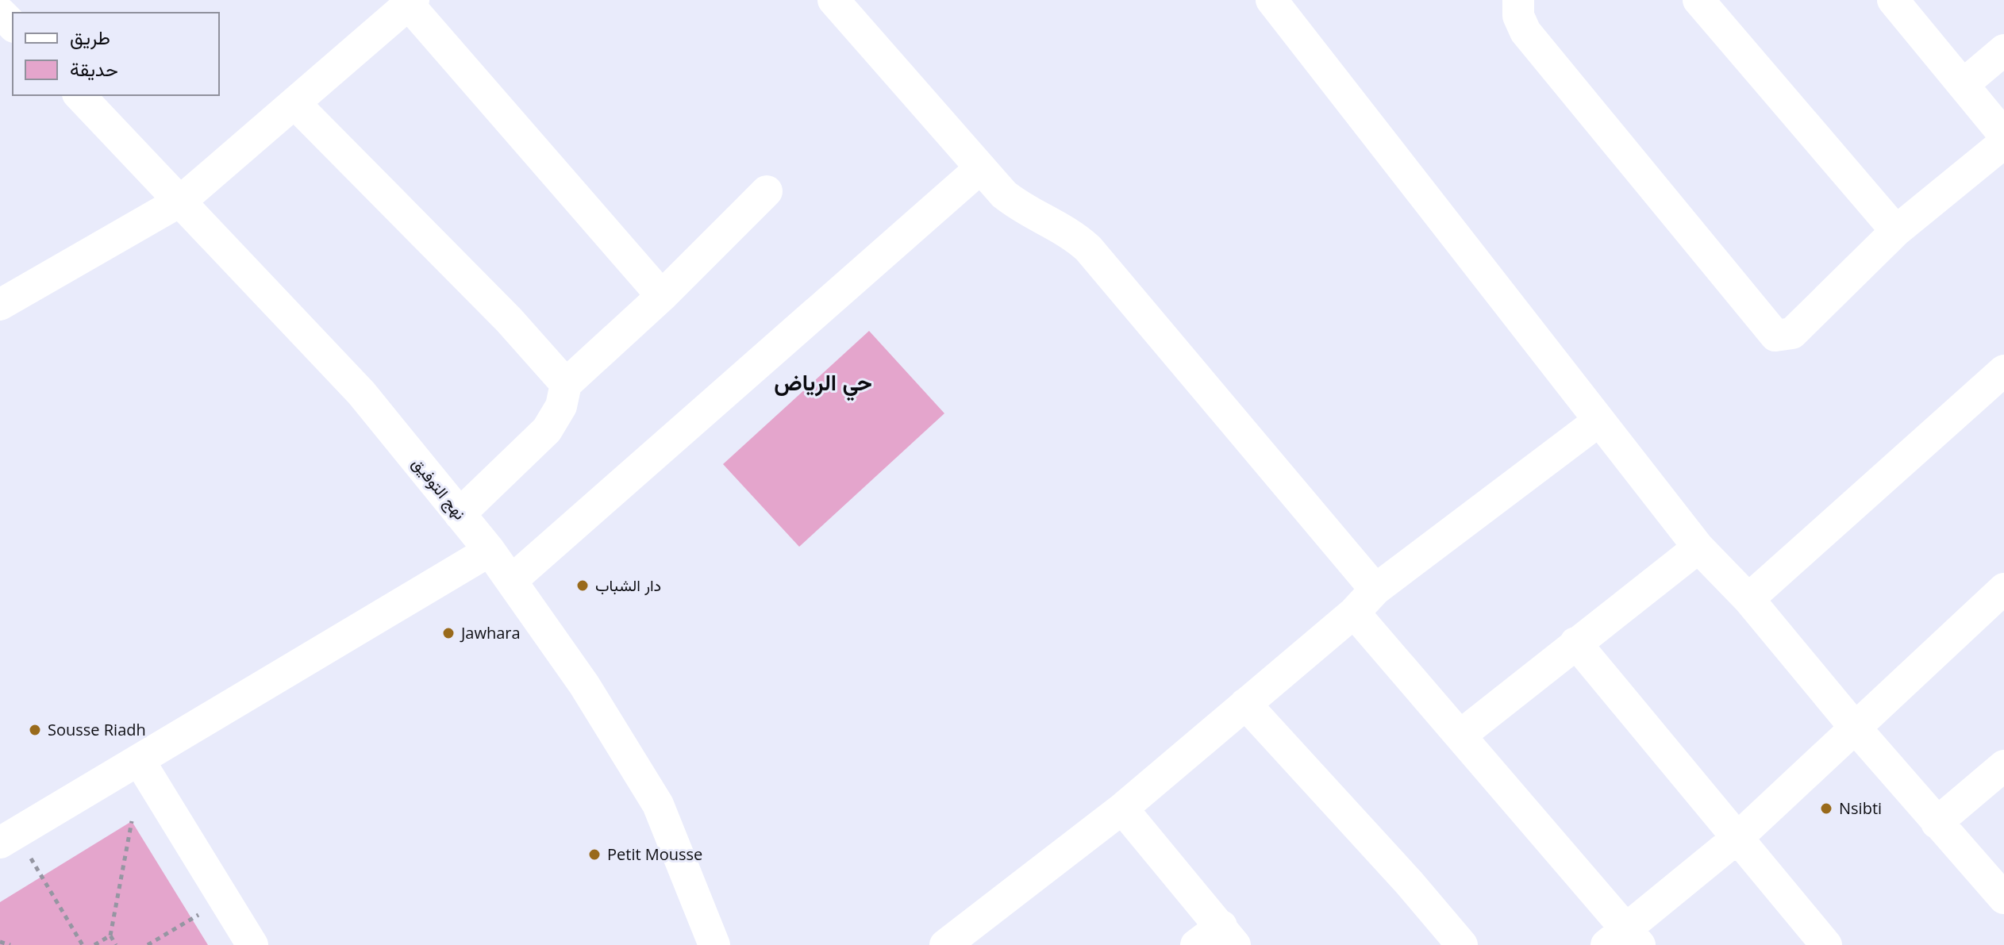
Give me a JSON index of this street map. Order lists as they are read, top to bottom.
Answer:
{
  "streets": {
    "street": ["نهج التوفيق"]
  },
  "districts": ["حي الرياض"],
  "places": [
    "دار الشباب",
    "Jawhara",
    "Sousse Riadh",
    "Nsibti",
    "Petit Mousse"
  ],
  "legend": ["طريق", "حديقة"]
}
